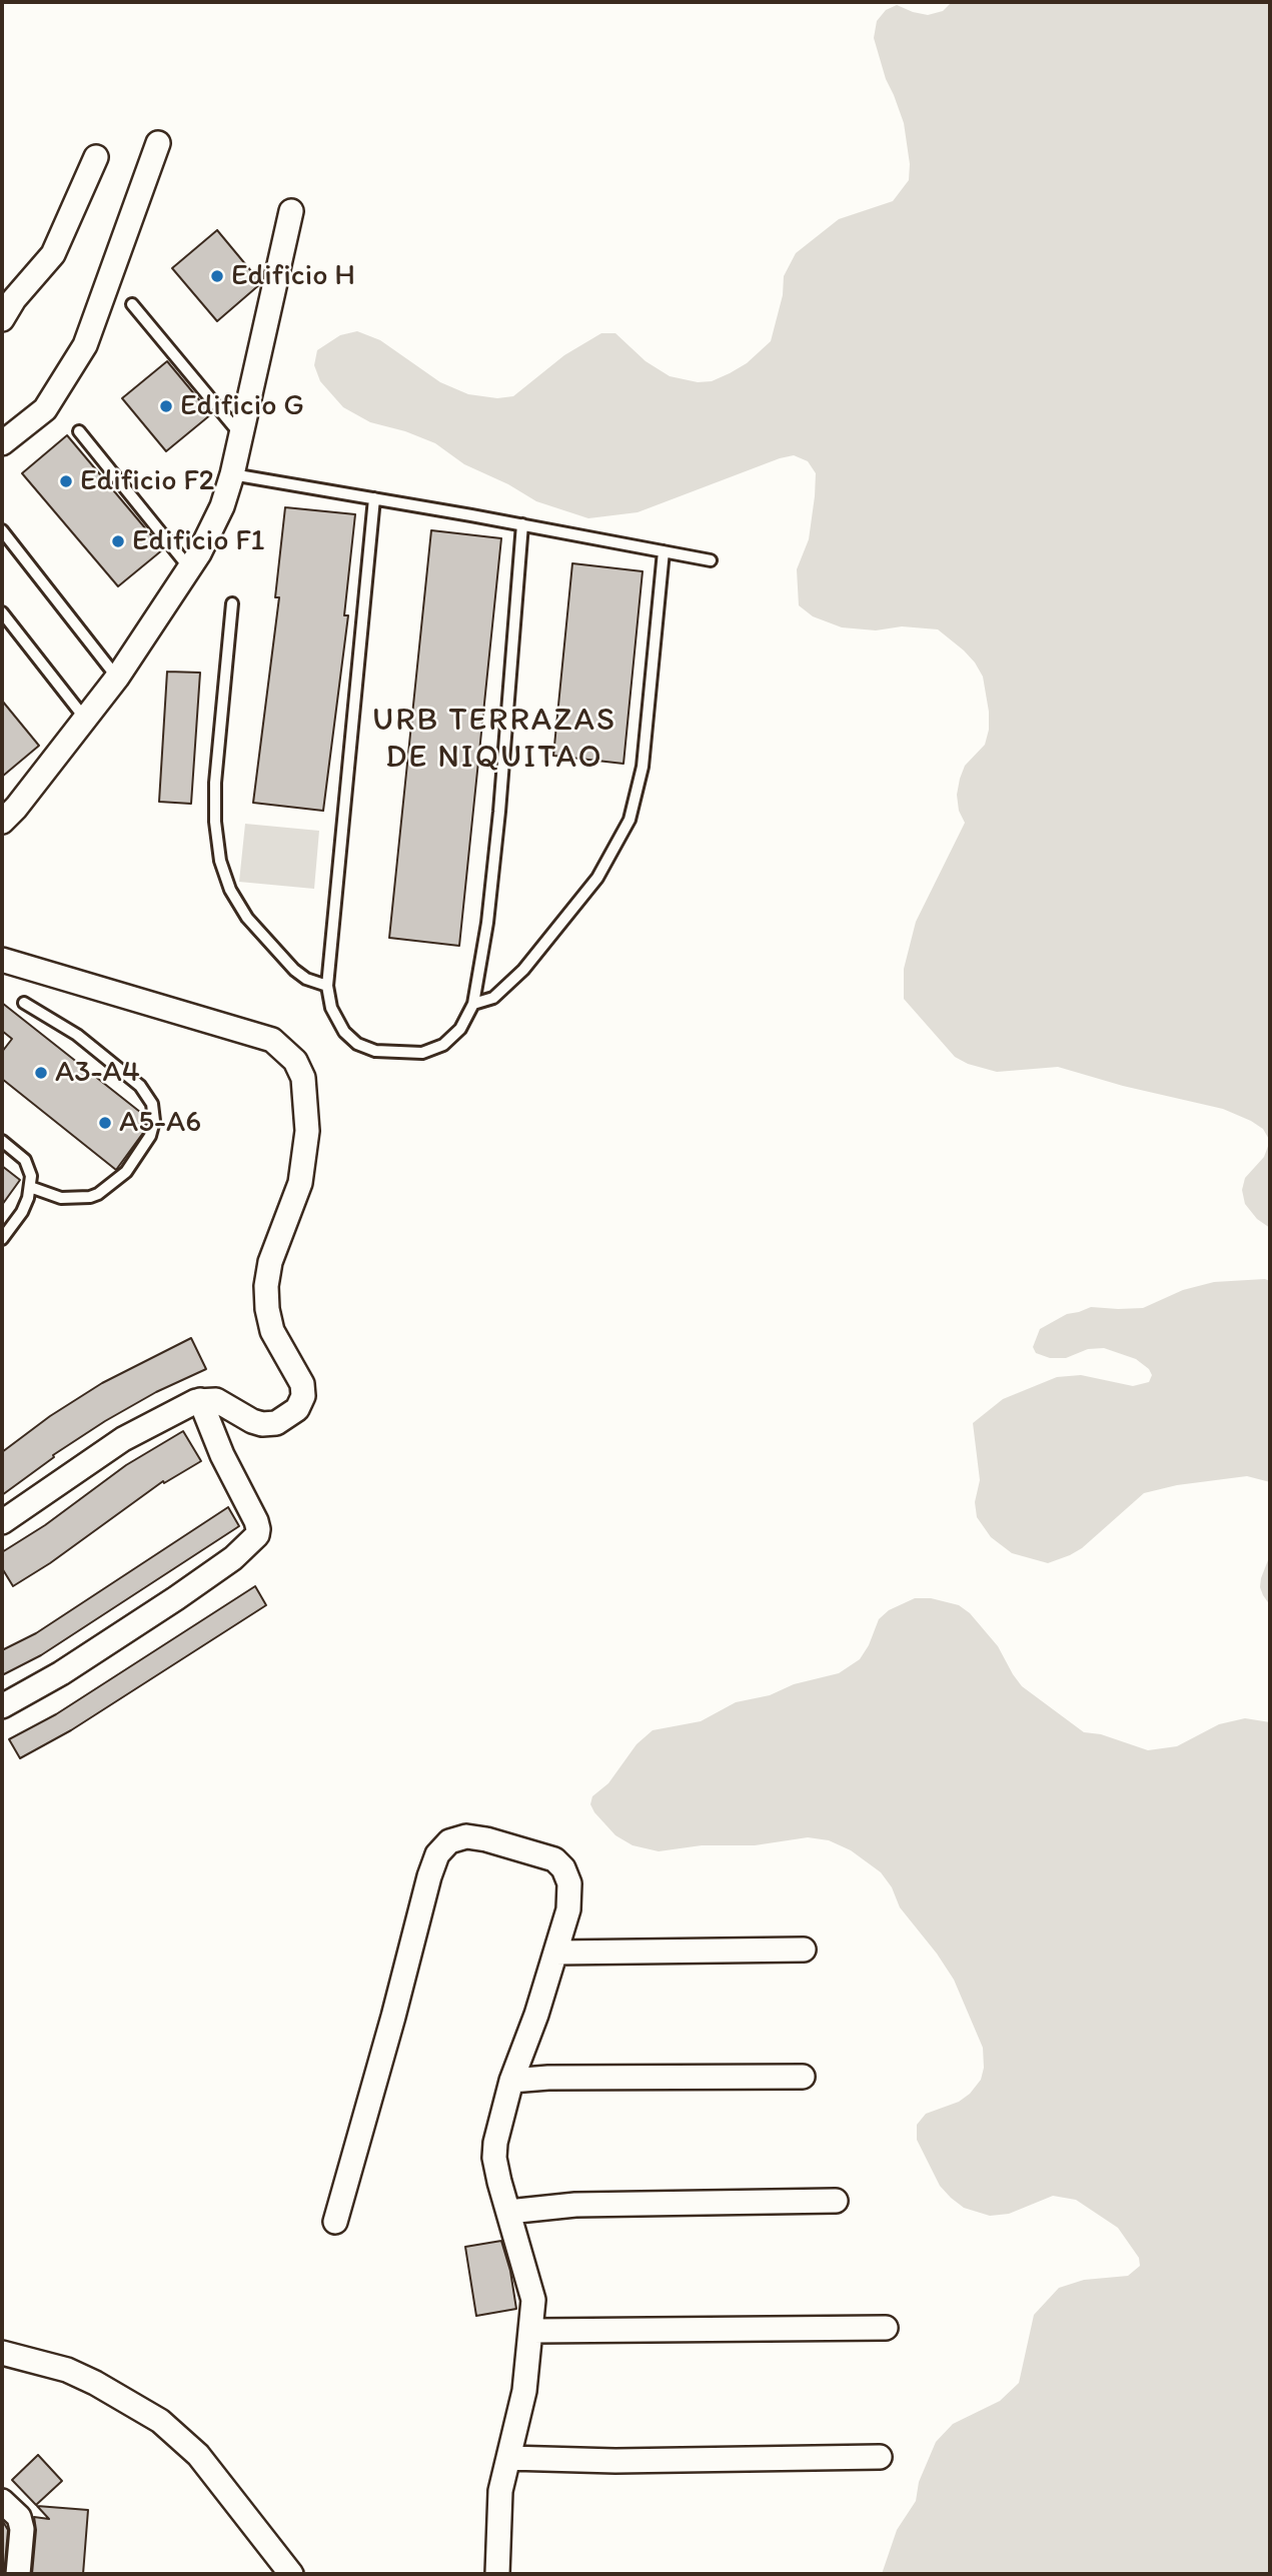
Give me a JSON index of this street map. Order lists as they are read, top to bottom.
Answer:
{
  "districts": ["URB TERRAZAS DE NIQUITAO"],
  "places": [
    "Edificio H",
    "Edificio G",
    "Edificio F2",
    "Edificio F1",
    "A3-A4",
    "A5-A6"
  ]
}
